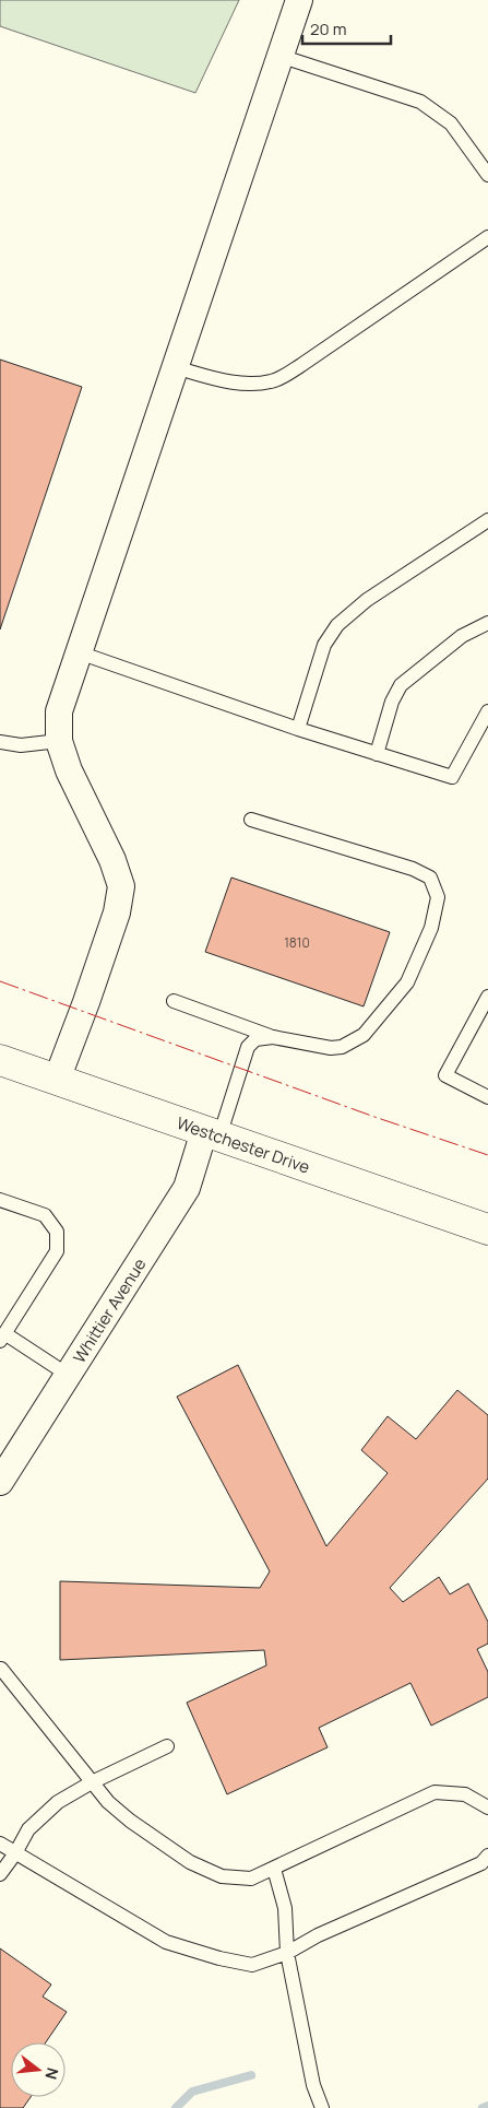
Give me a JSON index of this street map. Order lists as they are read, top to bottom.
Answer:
{
  "streets": {
    "main road": ["Westchester Drive"],
    "street": ["Whittier Avenue"]
  },
  "crossings": [
    ["Westchester Drive", "Whittier Avenue"]
  ],
  "house_numbers": ["1810"],
  "scale_bar": "20 m",
  "north": "right"
}
